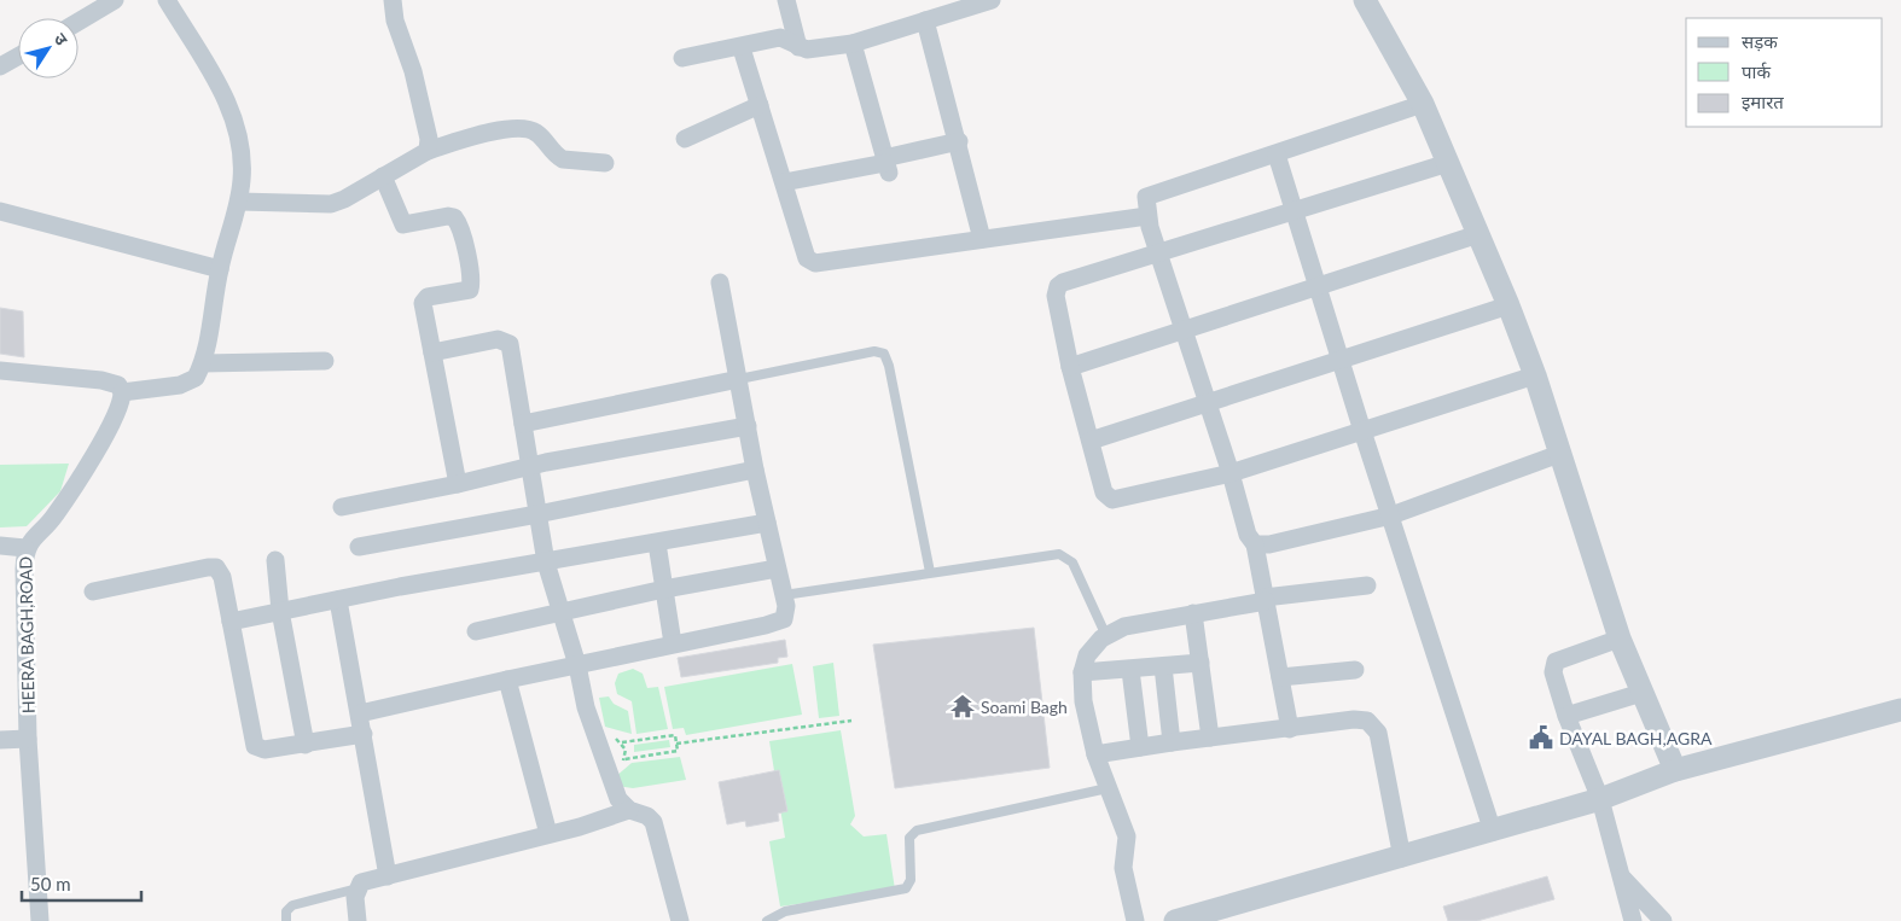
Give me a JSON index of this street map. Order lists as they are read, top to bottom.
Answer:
{
  "streets": {
    "street": ["HEERA BAGH,ROAD"]
  },
  "places": {
    "temple": ["Soami Bagh"],
    "public building": ["DAYAL BAGH,AGRA"]
  },
  "legend": ["सड़क", "पार्क", "इमारत"],
  "scale_bar": "50 m",
  "north": "top right"
}
